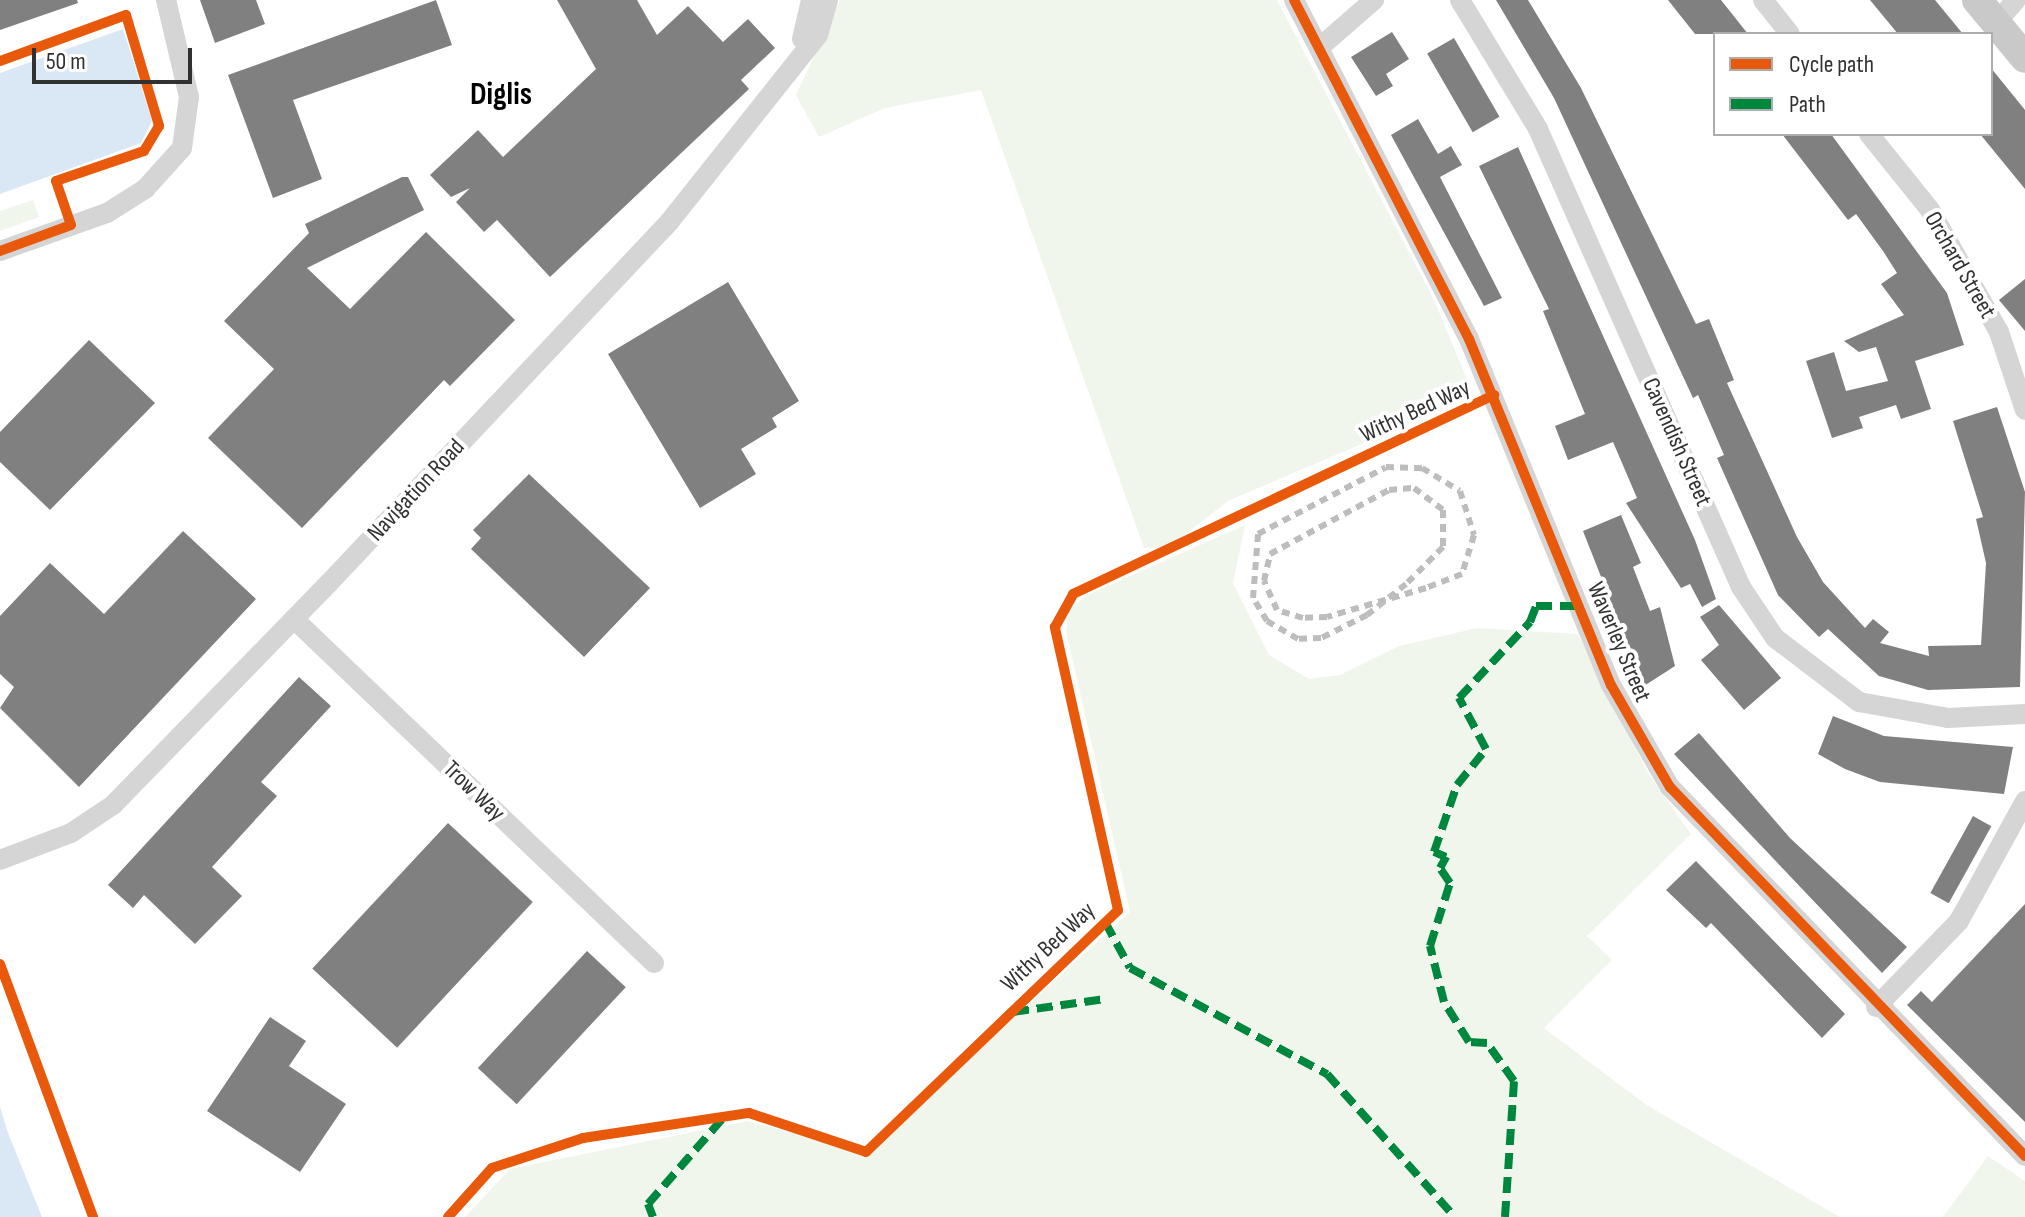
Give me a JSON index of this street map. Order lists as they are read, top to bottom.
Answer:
{
  "streets": {
    "street": [
      "Orchard Street",
      "Cavendish Street",
      "Navigation Road",
      "Waverley Street",
      "Trow Way"
    ],
    "cycle path": ["Withy Bed Way"]
  },
  "crossings": [
    ["Navigation Road", "Trow Way"]
  ],
  "districts": ["Diglis"],
  "legend": ["Cycle path", "Path"],
  "scale_bar": "50 m"
}
